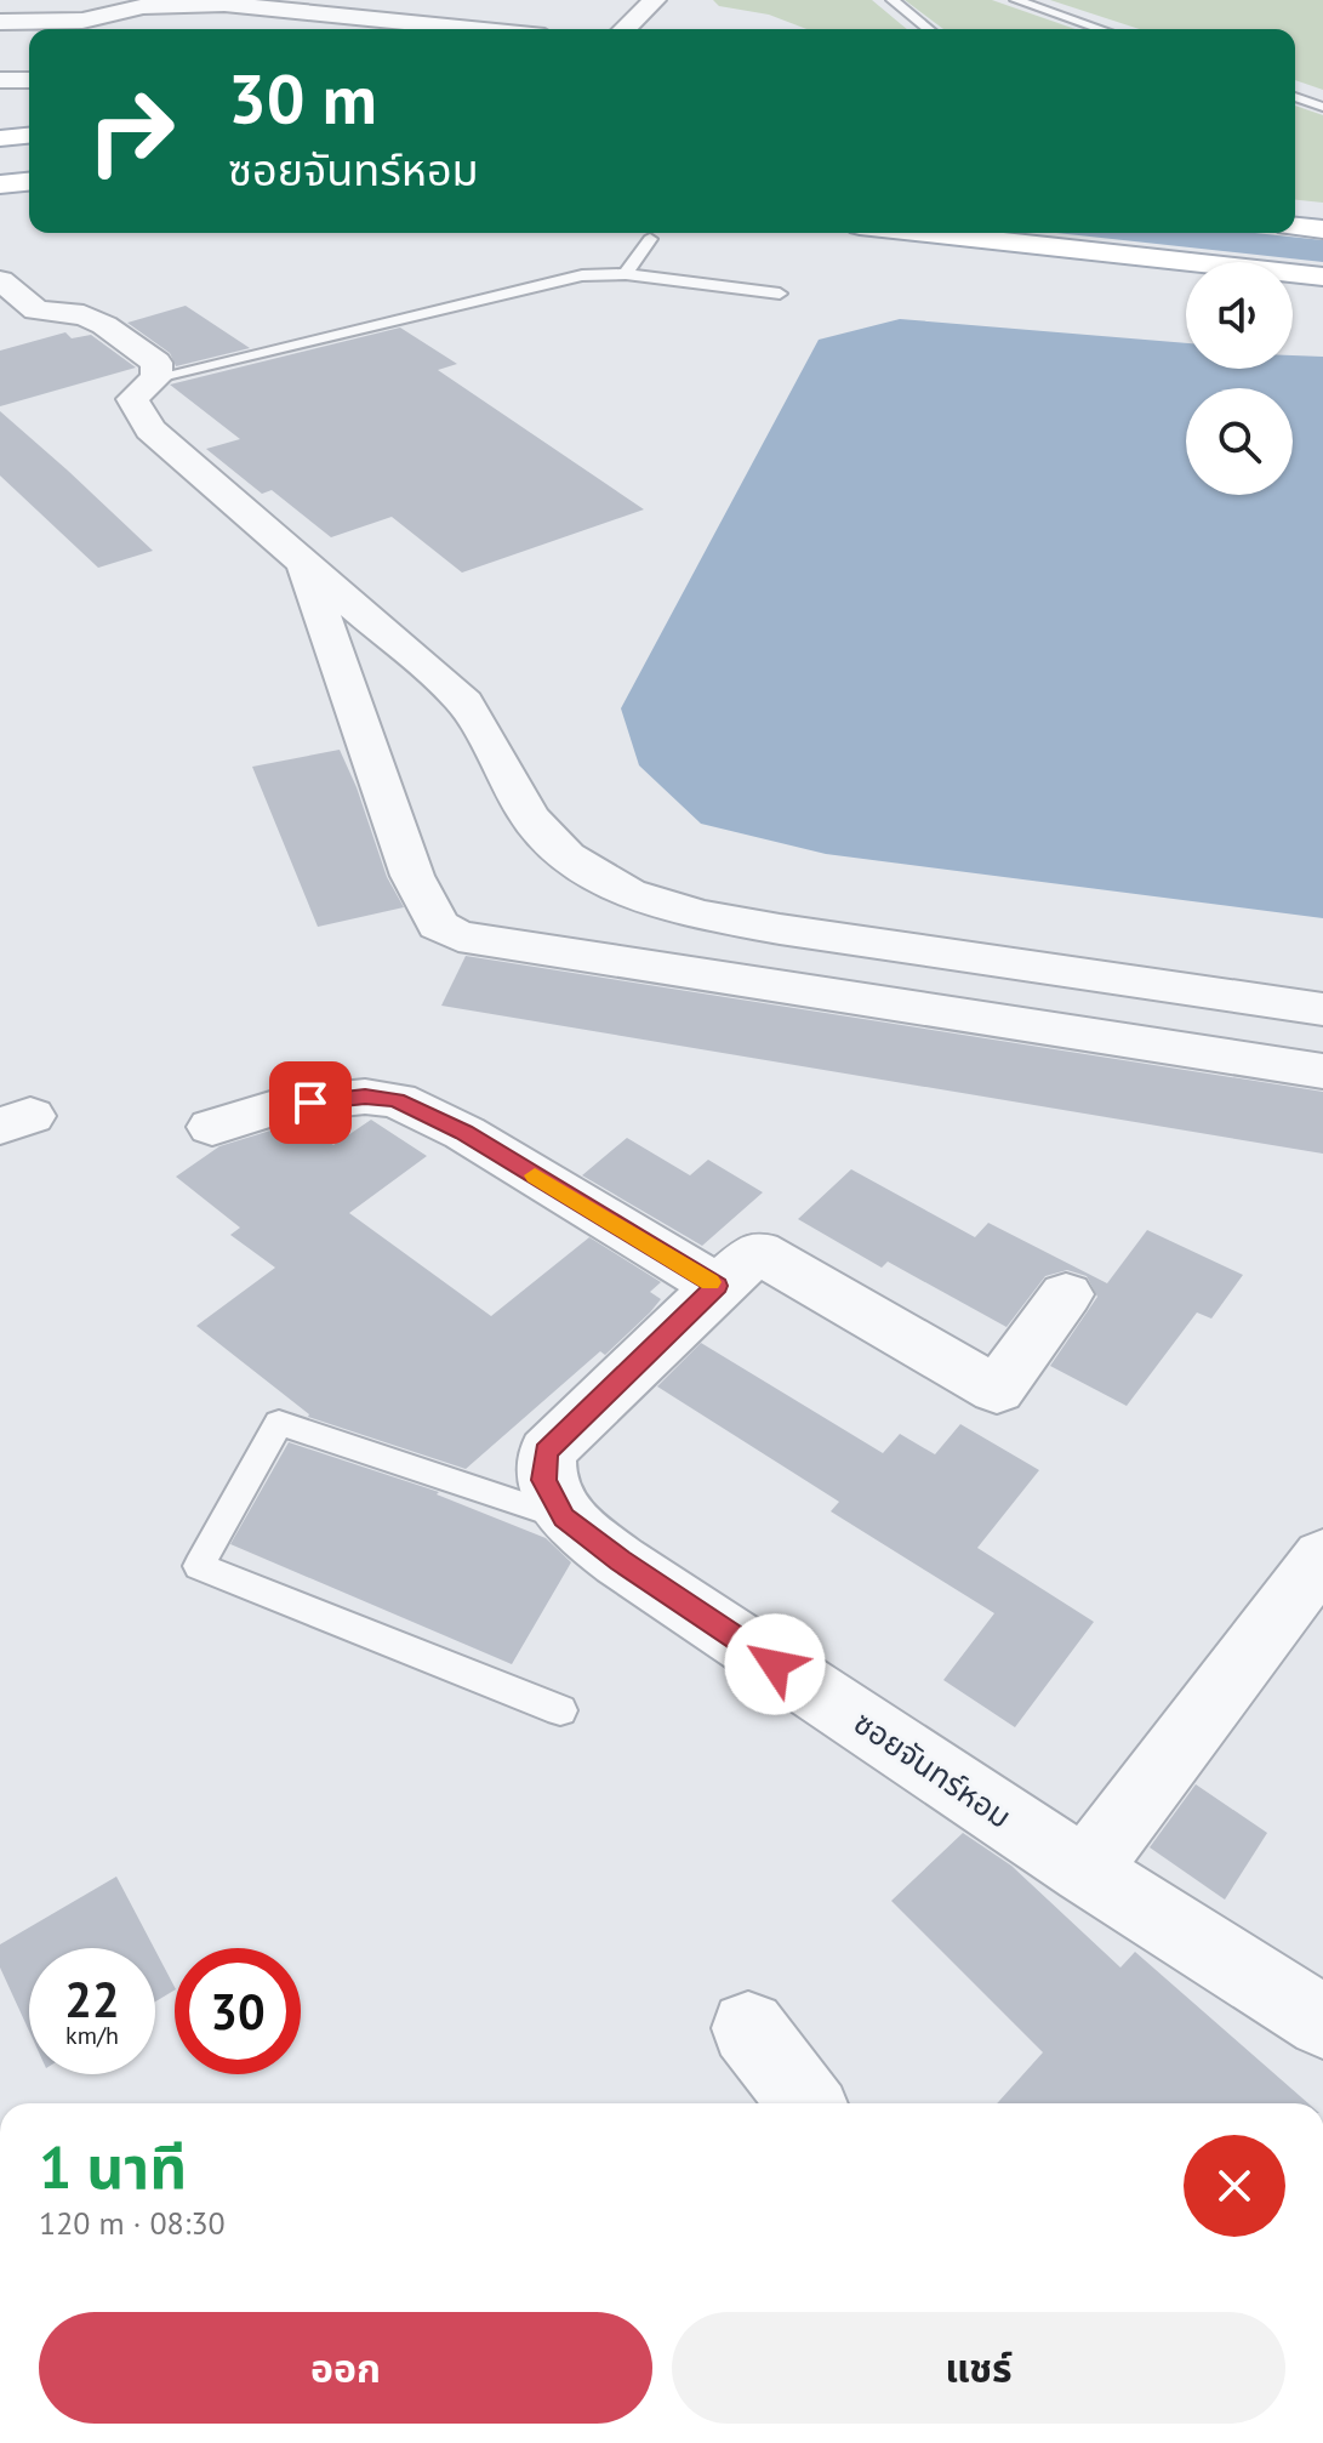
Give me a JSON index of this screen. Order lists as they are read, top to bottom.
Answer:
{
  "streets": {
    "street": ["ซอยจันทร์หอม"]
  },
  "page": {
    "turn": ["30 m", "ซอยจันทร์หอม"],
    "speed": "22 km/h",
    "limit": "30",
    "heading": ["1 นาที", "120 m · 08:30"],
    "buttons": ["ออก", "แชร์"]
  }
}
